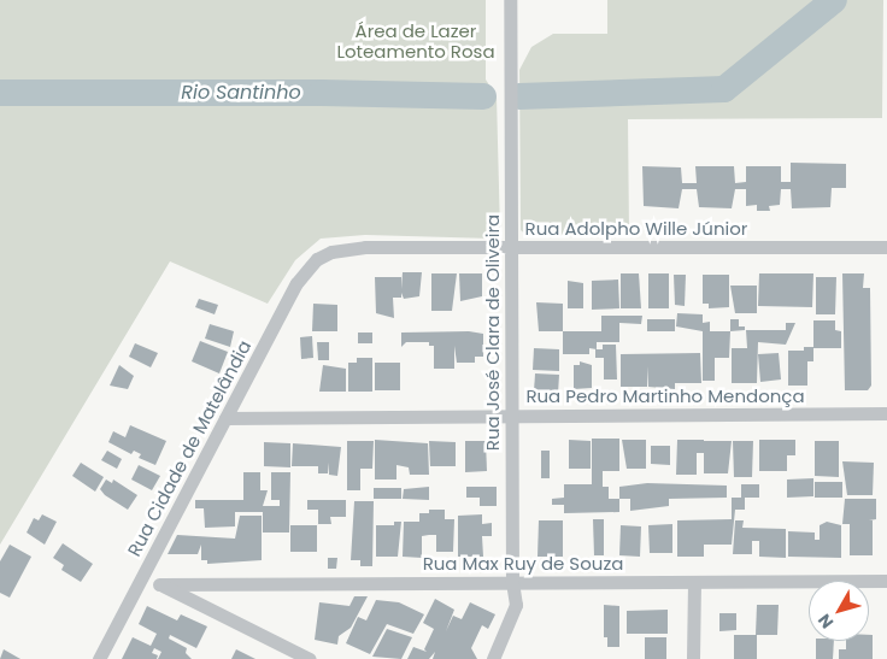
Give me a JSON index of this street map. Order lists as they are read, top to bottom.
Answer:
{
  "streets": {
    "street": [
      "Rua Adolpho Wille Júnior",
      "Rua José Clara de Oliveira",
      "Rua Pedro Martinho Mendonça",
      "Rua Cidade de Matelândia",
      "Rua Max Ruy de Souza"
    ]
  },
  "crossings": [
    ["Rua Adolpho Wille Júnior", "Rua José Clara de Oliveira"],
    ["Rua Adolpho Wille Júnior", "Rua Cidade de Matelândia"],
    ["Rua José Clara de Oliveira", "Rua Pedro Martinho Mendonça"],
    ["Rua José Clara de Oliveira", "Rua Max Ruy de Souza"],
    ["Rua Pedro Martinho Mendonça", "Rua Cidade de Matelândia"]
  ],
  "water": ["Rio Santinho"],
  "parks": ["Área de Lazer Loteamento Rosa"],
  "north": "bottom left"
}
